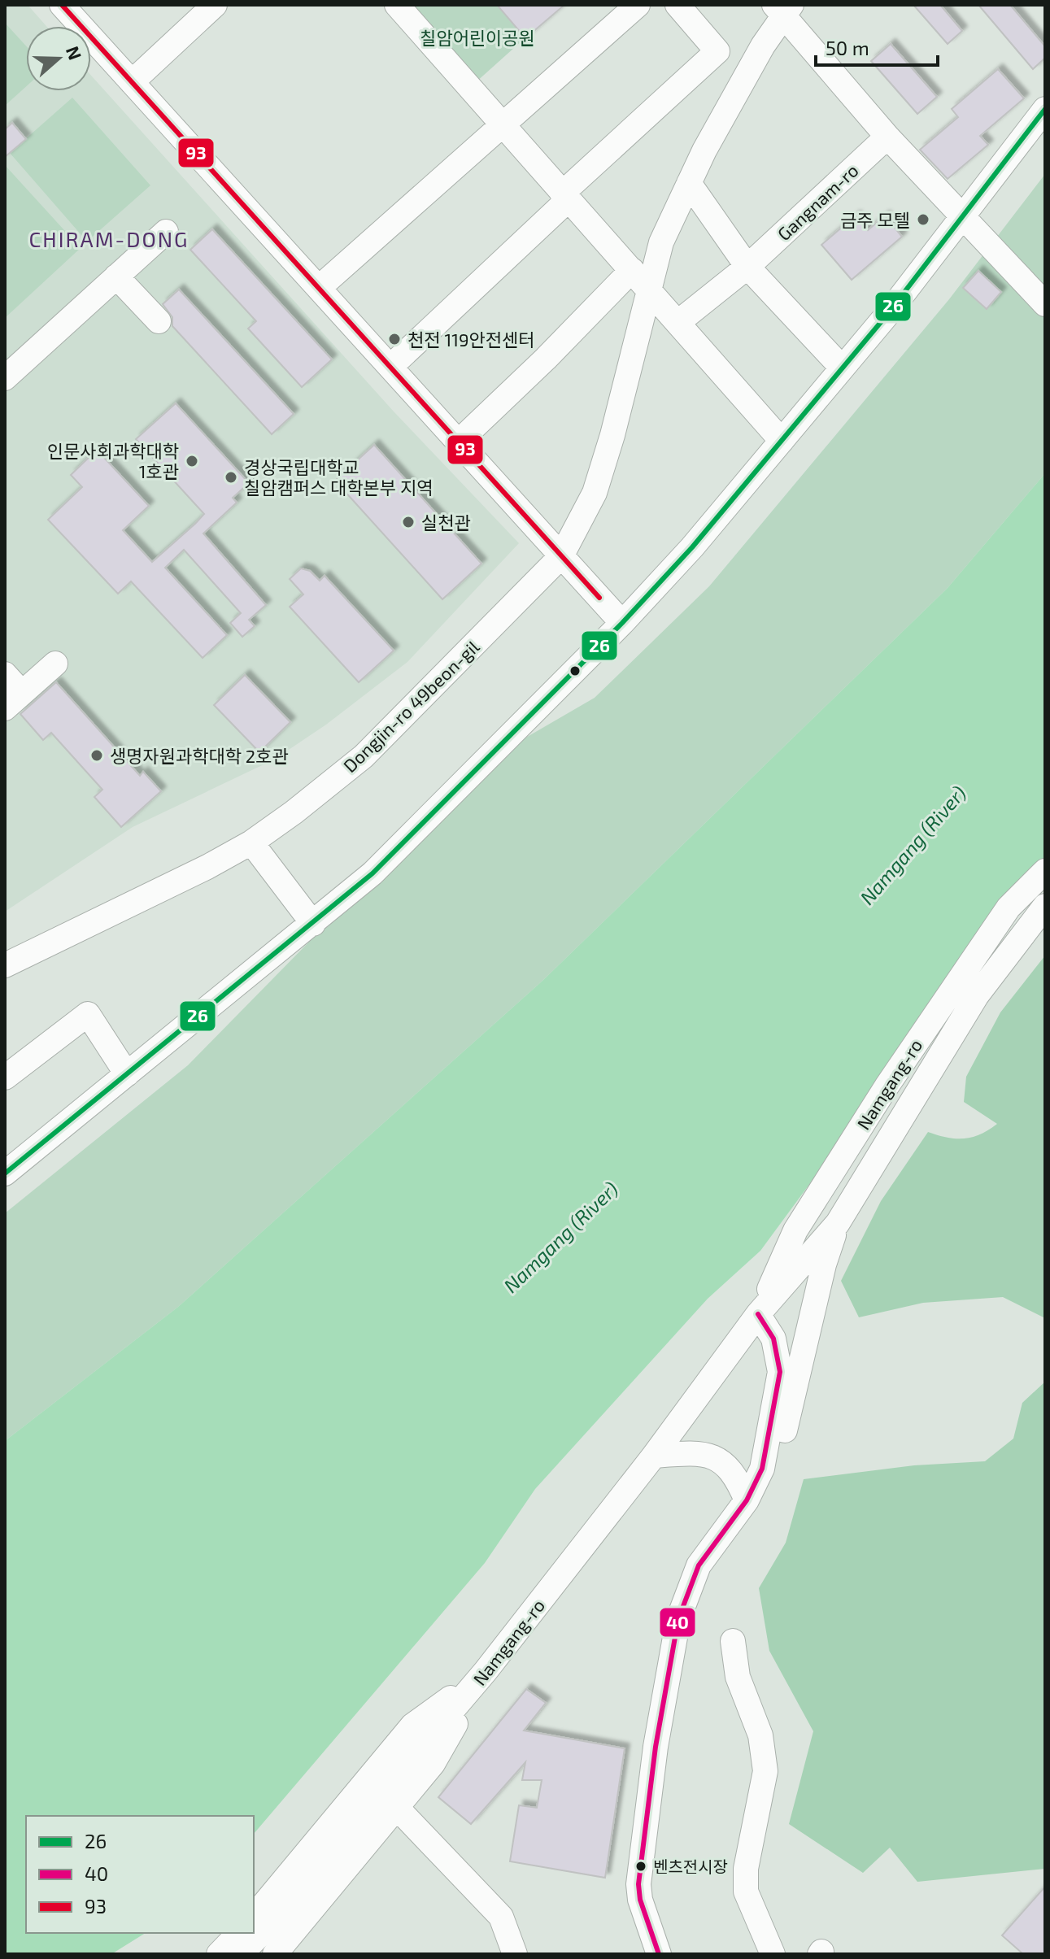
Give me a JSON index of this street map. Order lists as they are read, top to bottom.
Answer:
{
  "streets": {
    "street": ["Gangnam-ro", "Dongjin-ro 49beon-gil", "Namgang-ro"]
  },
  "districts": ["CHIRAM-DONG"],
  "water": ["Namgang (River)"],
  "parks": ["칠암어린이공원"],
  "places": [
    "금주 모텔",
    "천전 119안전센터",
    "인문사회과학대학 1호관",
    "경상국립대학교 칠암캠퍼스 대학본부 지역",
    "실천관",
    "생명자원과학대학 2호관",
    "벤츠전시장"
  ],
  "lines": ["transit line 93", "transit line 26", "transit line 40"],
  "legend": ["26", "40", "93"],
  "scale_bar": "50 m",
  "north": "right"
}
